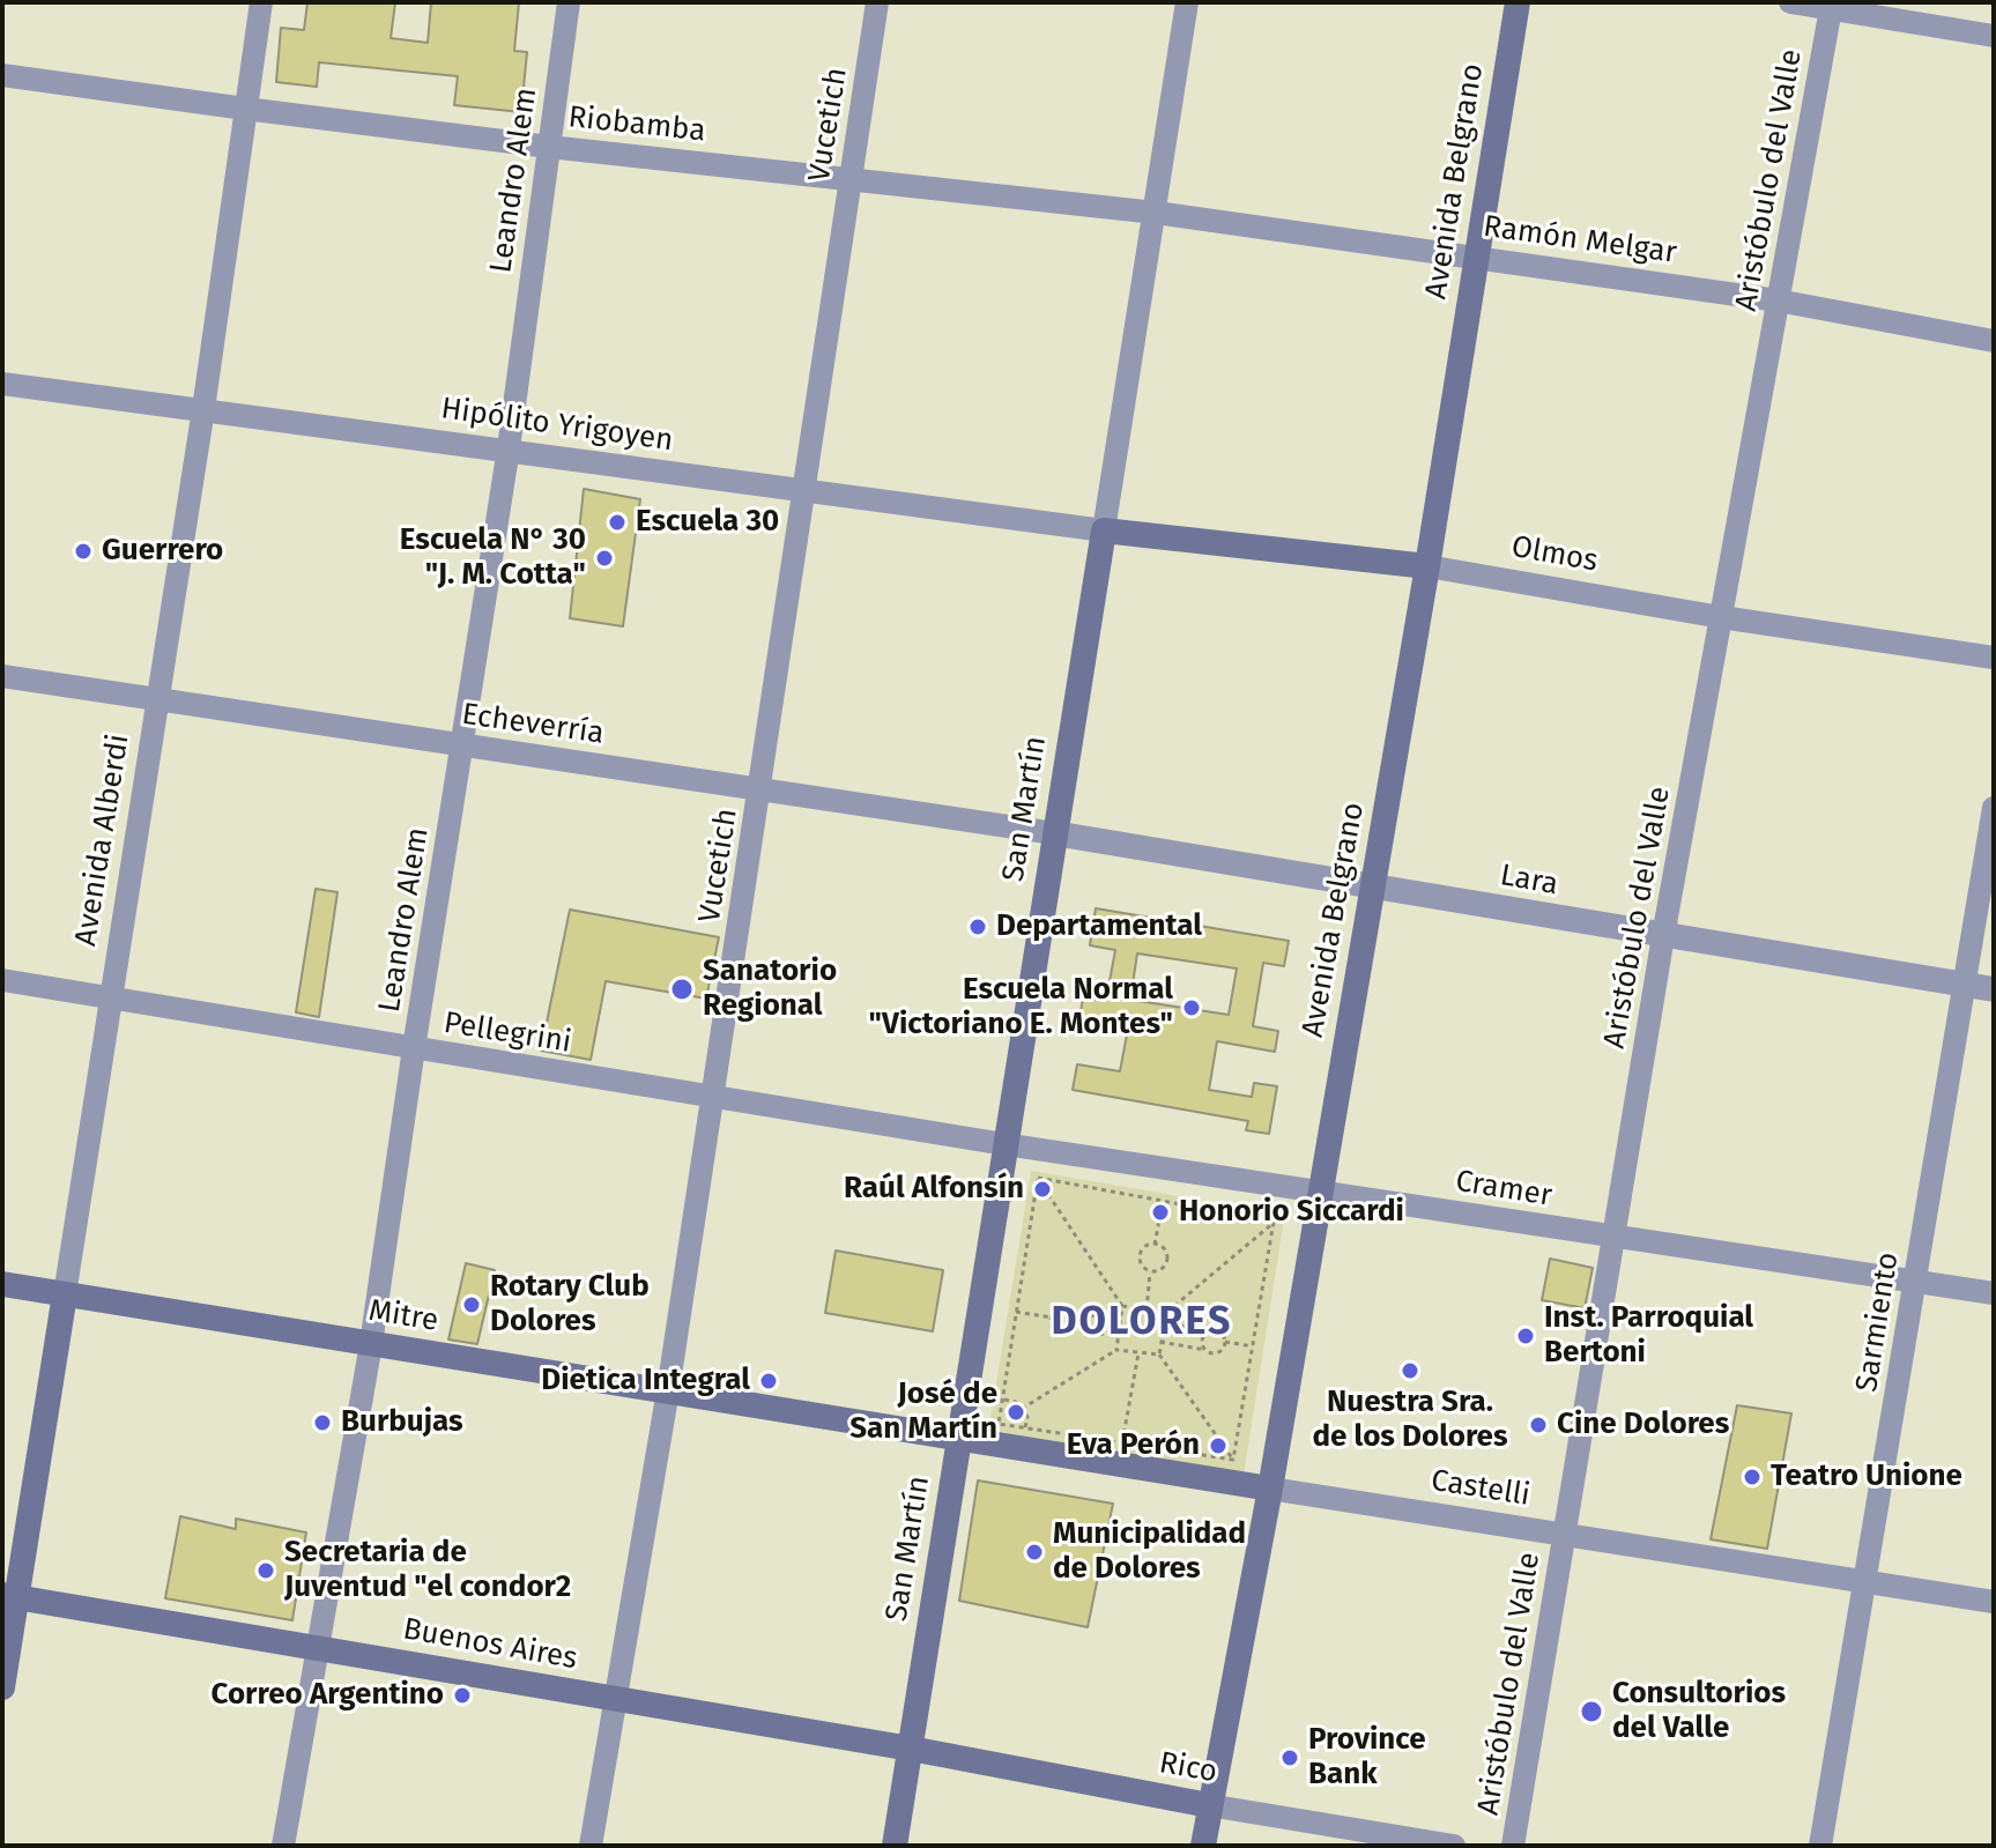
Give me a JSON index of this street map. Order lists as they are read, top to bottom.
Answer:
{
  "streets": {
    "main road": [
      "Avenida Belgrano",
      "Olmos",
      "San Martín",
      "Avenida Alberdi",
      "Mitre",
      "Castelli",
      "Buenos Aires",
      "Rico"
    ],
    "street": [
      "Riobamba",
      "Vucetich",
      "Leandro Alem",
      "Aristóbulo del Valle",
      "Ramón Melgar",
      "Hipólito Yrigoyen",
      "Echeverría",
      "Lara",
      "Pellegrini",
      "Cramer",
      "Sarmiento"
    ]
  },
  "crossings": [
    ["Riobamba", "Vucetich"],
    ["Riobamba", "Leandro Alem"],
    ["Riobamba", "Ramón Melgar"],
    ["Riobamba", "San Martín"],
    ["Riobamba", "Avenida Alberdi"],
    ["Vucetich", "Hipólito Yrigoyen"],
    ["Vucetich", "Echeverría"],
    ["Vucetich", "Pellegrini"],
    ["Vucetich", "Mitre"],
    ["Vucetich", "Buenos Aires"],
    ["Leandro Alem", "Hipólito Yrigoyen"],
    ["Leandro Alem", "Echeverría"],
    ["Leandro Alem", "Pellegrini"],
    ["Leandro Alem", "Mitre"],
    ["Leandro Alem", "Buenos Aires"],
    ["Aristóbulo del Valle", "Ramón Melgar"],
    ["Aristóbulo del Valle", "Olmos"],
    ["Aristóbulo del Valle", "Lara"],
    ["Aristóbulo del Valle", "Cramer"],
    ["Aristóbulo del Valle", "Castelli"],
    ["Avenida Belgrano", "Ramón Melgar"],
    ["Avenida Belgrano", "Olmos"],
    ["Avenida Belgrano", "Lara"],
    ["Avenida Belgrano", "Cramer"],
    ["Avenida Belgrano", "Castelli"],
    ["Avenida Belgrano", "Rico"],
    ["Ramón Melgar", "San Martín"],
    ["Hipólito Yrigoyen", "Olmos"],
    ["Hipólito Yrigoyen", "San Martín"],
    ["Hipólito Yrigoyen", "Avenida Alberdi"],
    ["Olmos", "San Martín"],
    ["Echeverría", "San Martín"],
    ["Echeverría", "Avenida Alberdi"],
    ["Echeverría", "Lara"],
    ["San Martín", "Lara"],
    ["San Martín", "Pellegrini"],
    ["San Martín", "Cramer"],
    ["San Martín", "Mitre"],
    ["San Martín", "Castelli"],
    ["San Martín", "Buenos Aires"],
    ["San Martín", "Rico"],
    ["Avenida Alberdi", "Pellegrini"],
    ["Avenida Alberdi", "Mitre"],
    ["Avenida Alberdi", "Buenos Aires"],
    ["Lara", "Sarmiento"],
    ["Pellegrini", "Cramer"],
    ["Cramer", "Sarmiento"],
    ["Mitre", "Castelli"],
    ["Sarmiento", "Castelli"],
    ["Buenos Aires", "Rico"]
  ],
  "districts": ["DOLORES"],
  "places": [
    "Escuela 30",
    "Guerrero",
    "Escuela N° 30 \"J. M. Cotta\"",
    "Departamental",
    "Sanatorio Regional",
    "Escuela Normal \"Victoriano E. Montes\"",
    "Raúl Alfonsín",
    "Honorio Siccardi",
    "Rotary Club Dolores",
    "Inst. Parroquial Bertoni",
    "Nuestra Sra. de los Dolores",
    "Dietica Integral",
    "José de San Martín",
    "Burbujas",
    "Cine Dolores",
    "Eva Perón",
    "Teatro Unione",
    "Municipalidad de Dolores",
    "Secretaria de Juventud \"el condor2",
    "Correo Argentino",
    "Consultorios del Valle",
    "Province Bank"
  ]
}
